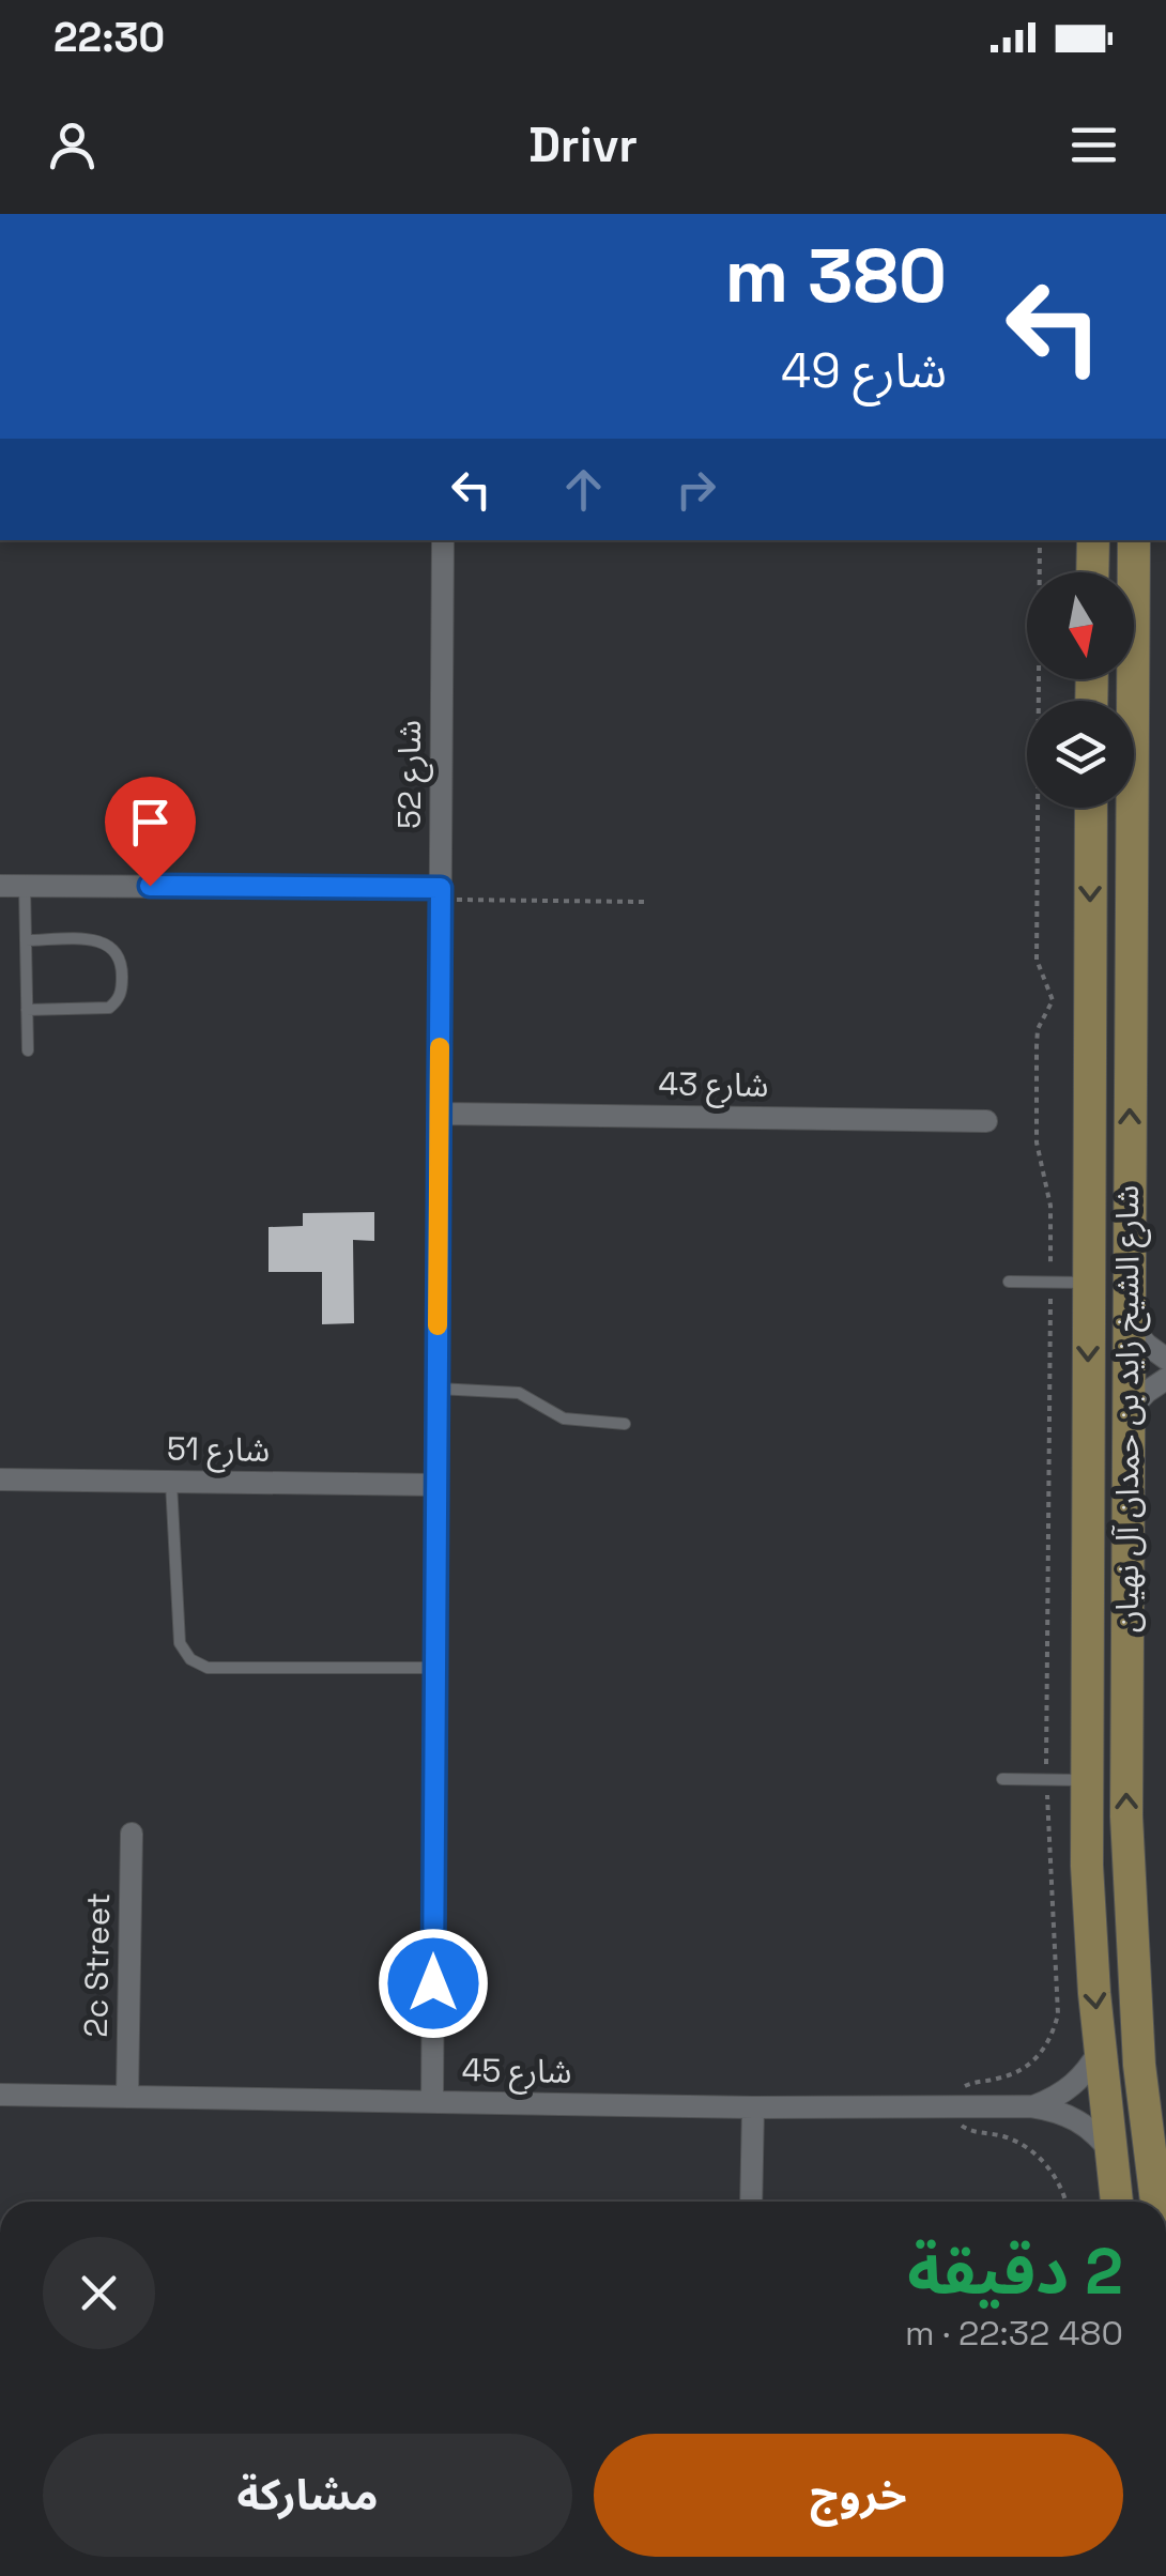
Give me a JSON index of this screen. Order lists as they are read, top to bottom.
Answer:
{
  "streets": {
    "main road": ["شارع الشيخ زايد بن حمدان آل نهيان"],
    "street": [
      "شارع 52",
      "شارع 43",
      "شارع 51",
      "2c Street",
      "شارع 45"
    ]
  },
  "crossings": [
    ["شارع 52", "شارع 43"],
    ["شارع 52", "شارع 51"],
    ["شارع 52", "شارع 45"],
    ["شارع الشيخ زايد بن حمدان آل نهيان", "شارع 45"],
    ["2c Street", "شارع 45"]
  ],
  "north": "bottom",
  "page": {
    "status": "22:30",
    "header": "Drivr",
    "turn": ["380 m", "شارع 49"],
    "heading": ["2 دقيقة", "480 m · 22:32"],
    "buttons": ["خروج", "مشاركة"]
  }
}
